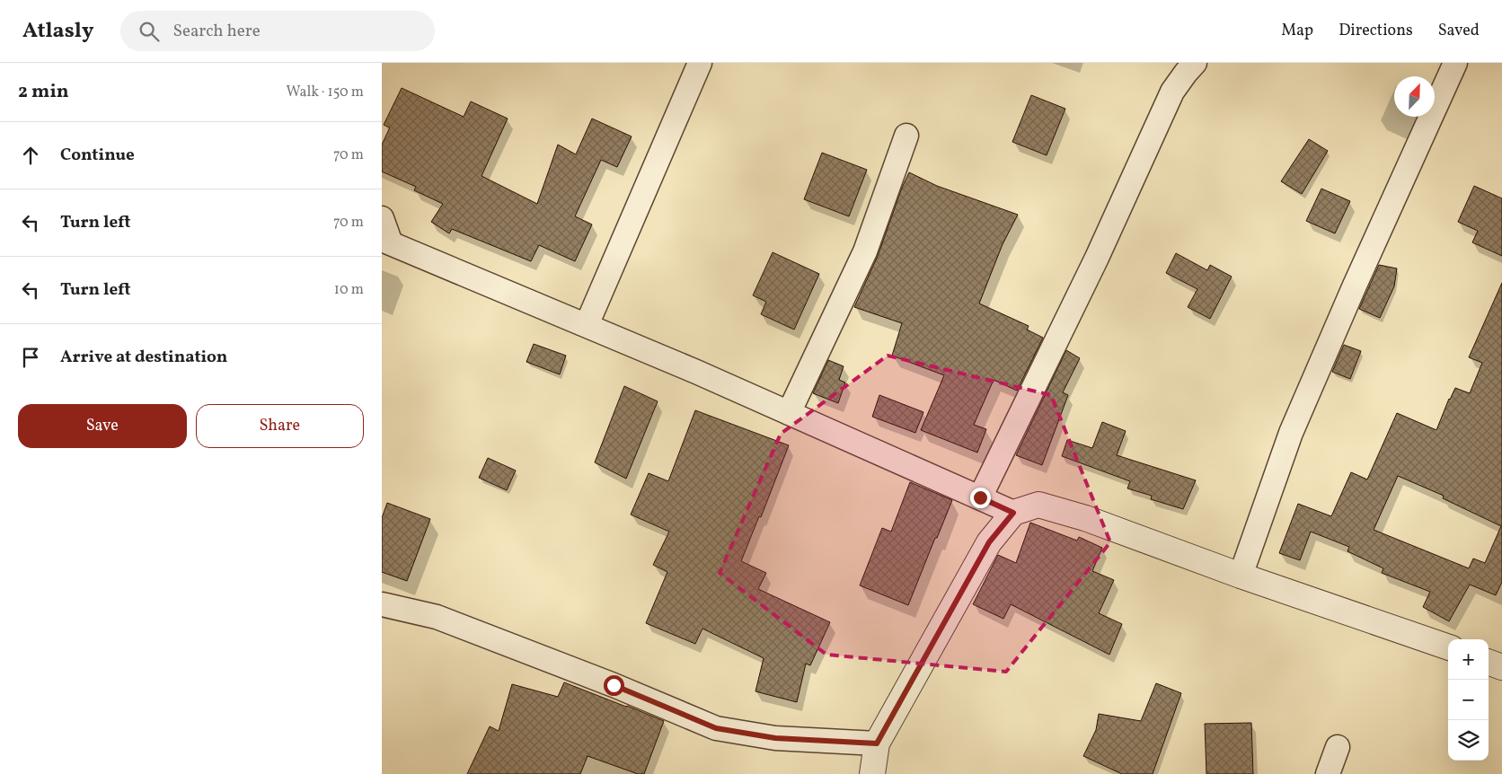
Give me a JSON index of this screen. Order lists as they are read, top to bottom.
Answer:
{
  "north": "top right",
  "page": {
    "header": "Atlasly",
    "search": "Search here",
    "nav": ["Map", "Directions", "Saved"],
    "heading": ["2 min", "Walk · 150 m"],
    "list": [
      ["Continue", "70 m"],
      ["Turn left", "70 m"],
      ["Turn left", "10 m"],
      "Arrive at destination"
    ],
    "buttons": ["Save", "Share"],
    "map_buttons": ["+", "−"]
  }
}
